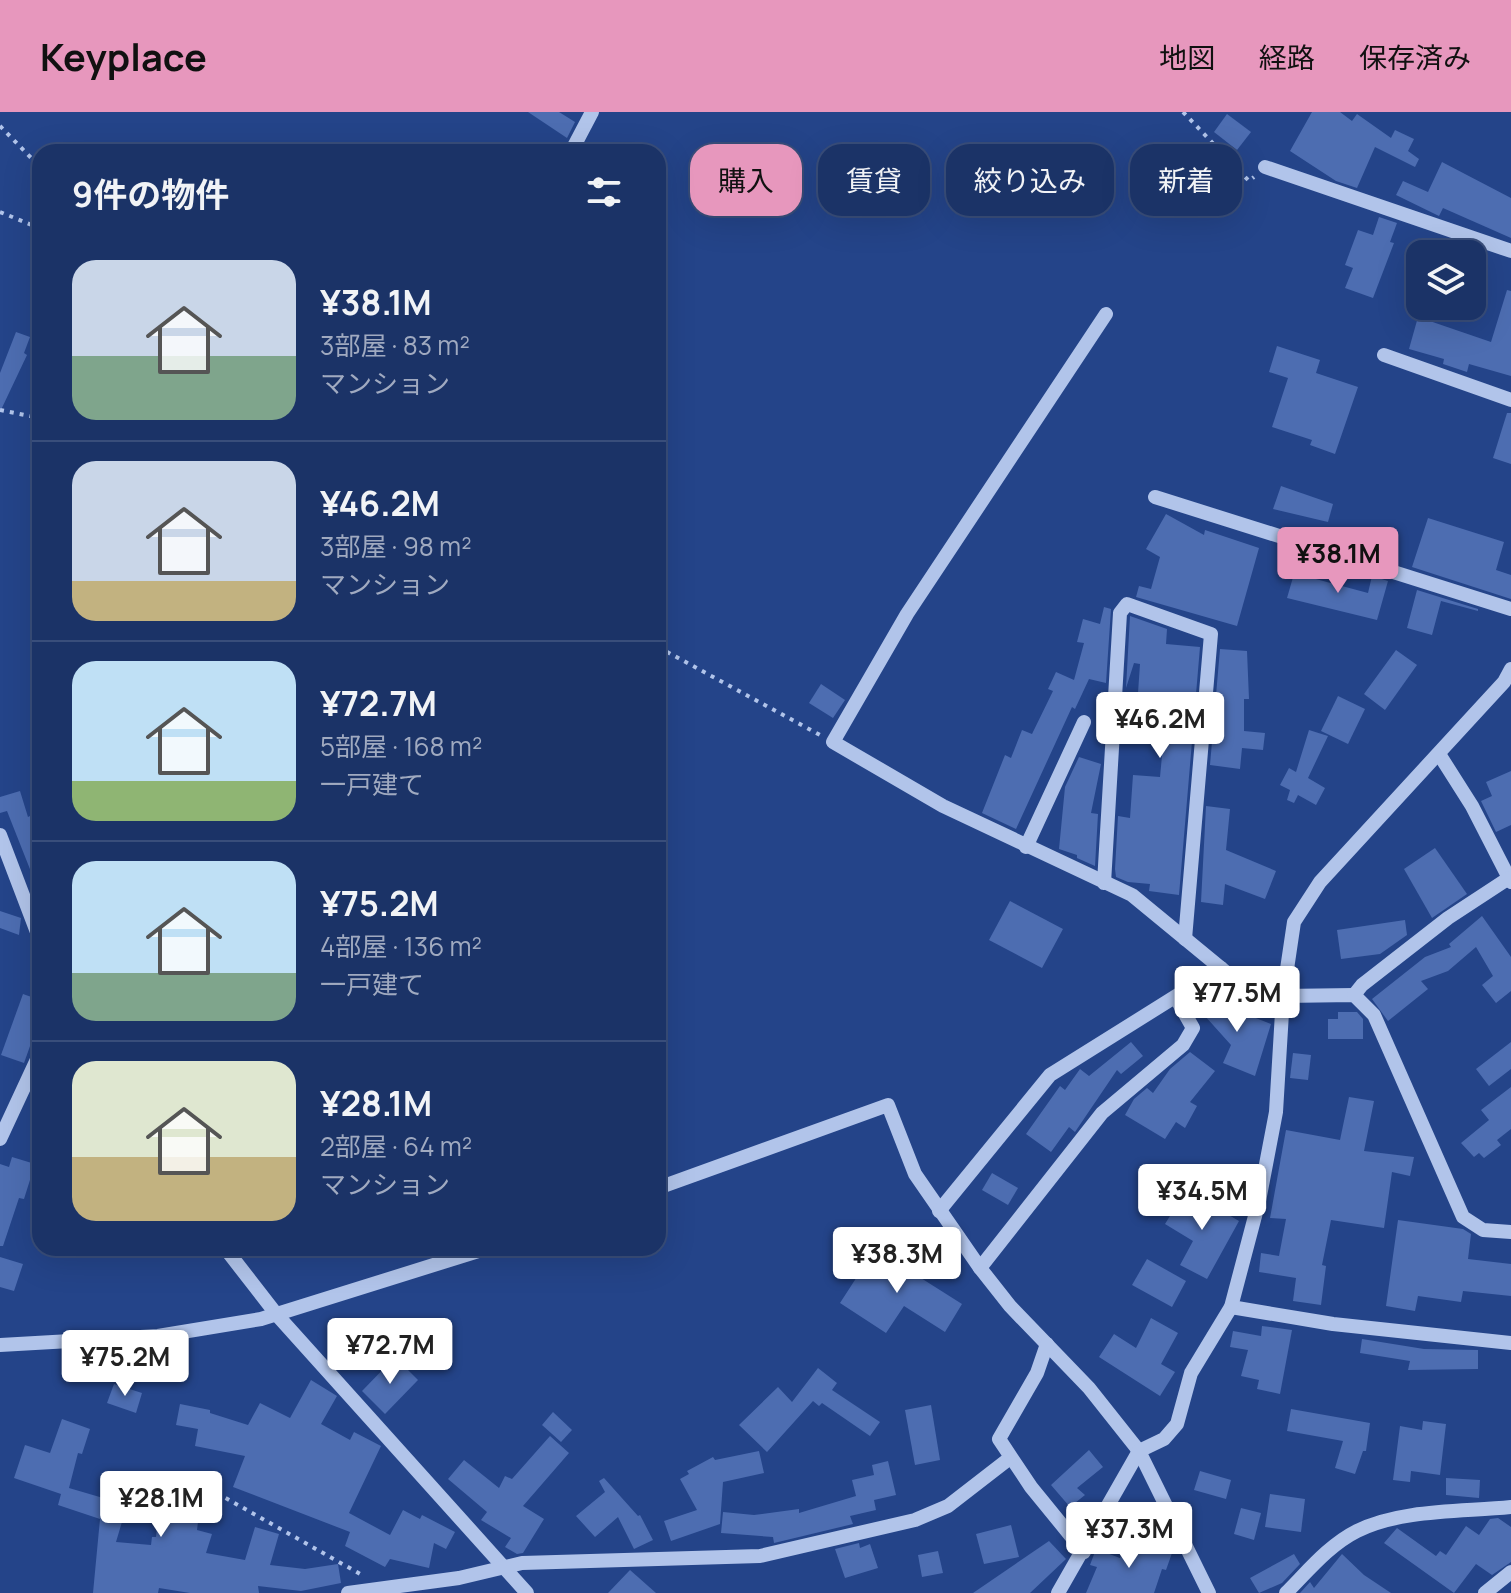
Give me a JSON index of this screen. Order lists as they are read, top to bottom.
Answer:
{
  "page": {
    "header": "Keyplace",
    "nav": ["地図", "経路", "保存済み"],
    "chip": [
      "購入",
      "賃貸",
      "絞り込み",
      "新着"
    ],
    "heading": "9件の物件",
    "list": [
      {
        "name": "¥38.1M",
        "note": "3部屋 · 83 m² · マンション"
      },
      {
        "name": "¥46.2M",
        "note": "3部屋 · 98 m² · マンション"
      },
      {
        "name": "¥72.7M",
        "note": "5部屋 · 168 m² · 一戸建て"
      },
      {
        "name": "¥75.2M",
        "note": "4部屋 · 136 m² · 一戸建て"
      },
      {
        "name": "¥28.1M",
        "note": "2部屋 · 64 m² · マンション"
      }
    ],
    "price": [
      "¥38.1M",
      "¥46.2M",
      "¥77.5M",
      "¥34.5M",
      "¥38.3M",
      "¥72.7M",
      "¥75.2M",
      "¥28.1M",
      "¥37.3M"
    ]
  }
}
